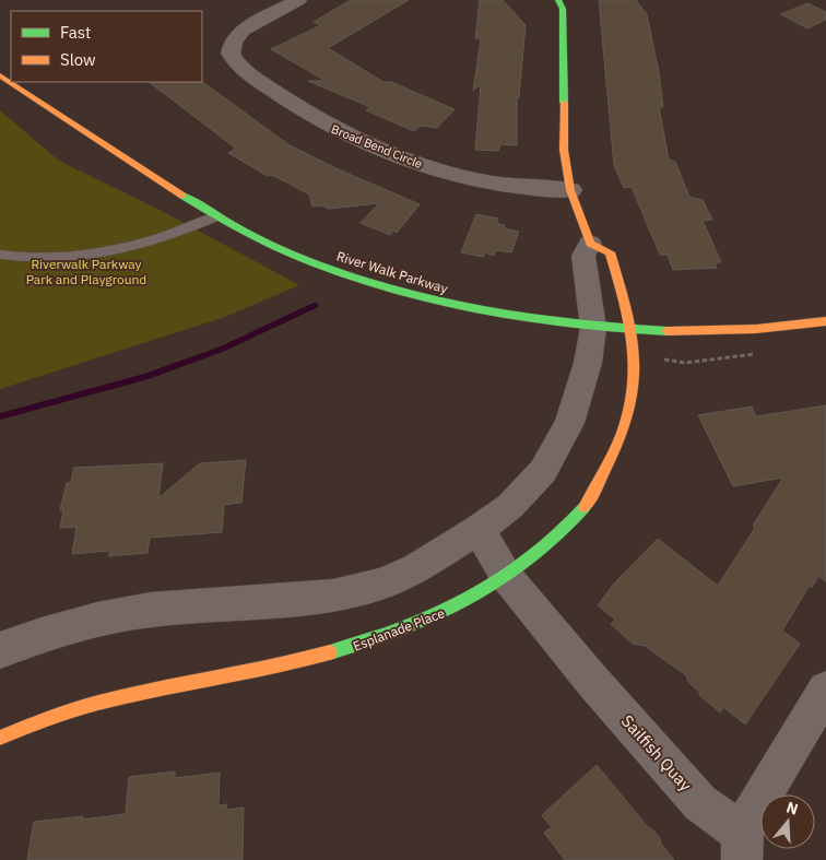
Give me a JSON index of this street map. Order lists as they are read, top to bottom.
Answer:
{
  "streets": {
    "street": [
      "Broad Bend Circle",
      "River Walk Parkway",
      "Esplanade Place",
      "Sailfish Quay"
    ]
  },
  "crossings": [
    ["River Walk Parkway", "Esplanade Place"],
    ["Esplanade Place", "Sailfish Quay"]
  ],
  "parks": ["Riverwalk Parkway Park and Playground"],
  "legend": ["Fast", "Slow"],
  "north": "top"
}
